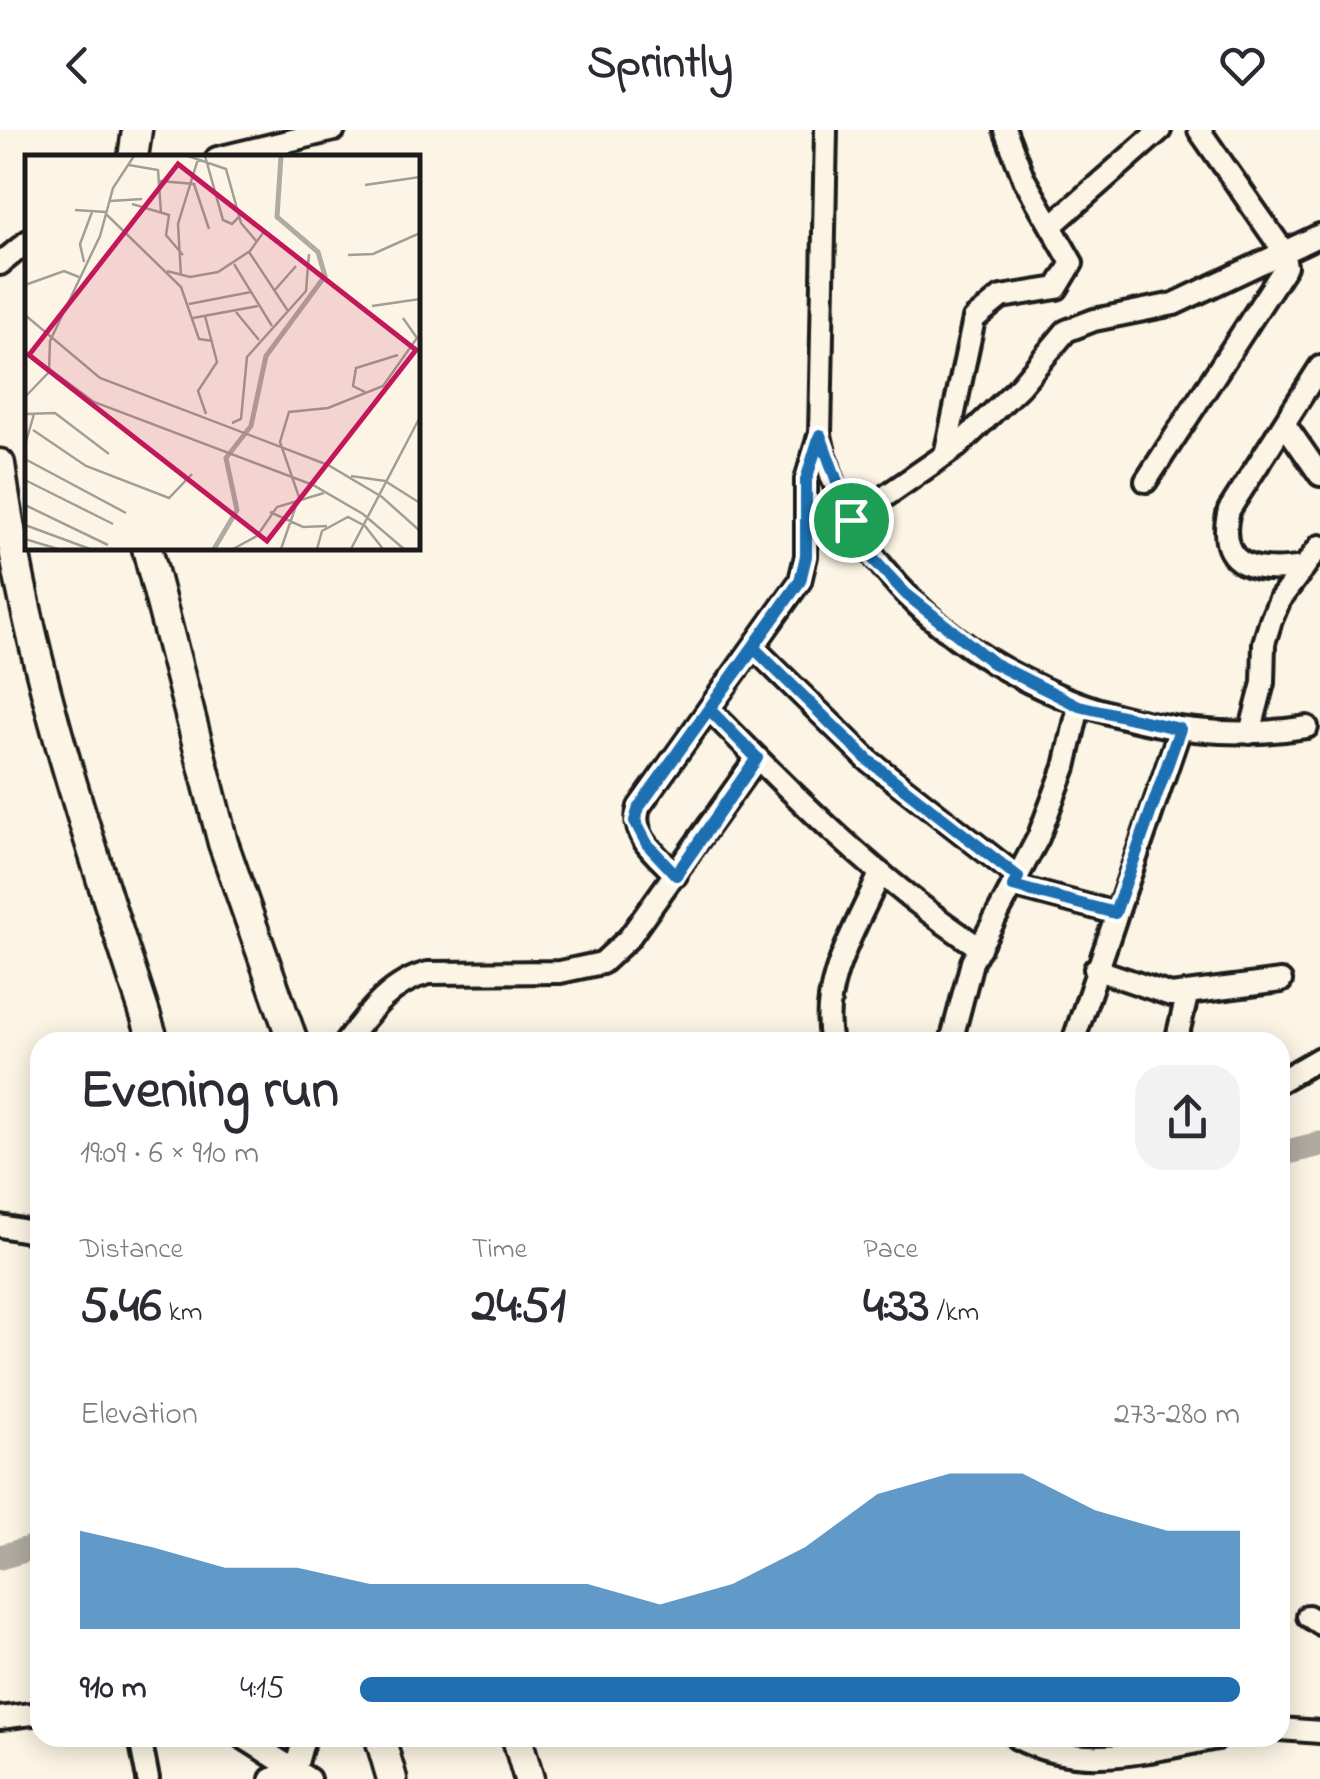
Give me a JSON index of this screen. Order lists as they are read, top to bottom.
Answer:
{
  "page": {
    "header": "Sprintly",
    "heading": ["Evening run", "19:09 · 6 × 910 m"],
    "stats": [
      ["Distance", "5.46 km"],
      ["Time", "24:51"],
      ["Pace", "4:33 /km"]
    ],
    "chart": ["Elevation", "273–280 m"],
    "list": [
      {
        "name": "910 m",
        "note": "4:15"
      }
    ]
  }
}
